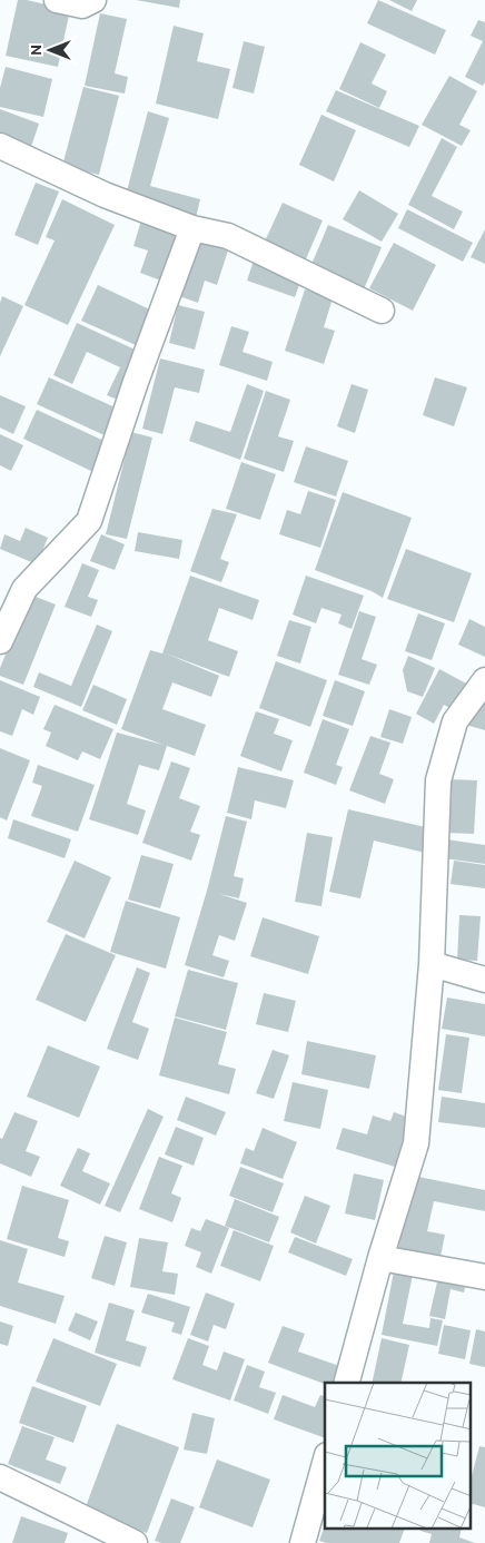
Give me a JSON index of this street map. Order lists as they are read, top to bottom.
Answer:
{
  "north": "left"
}
